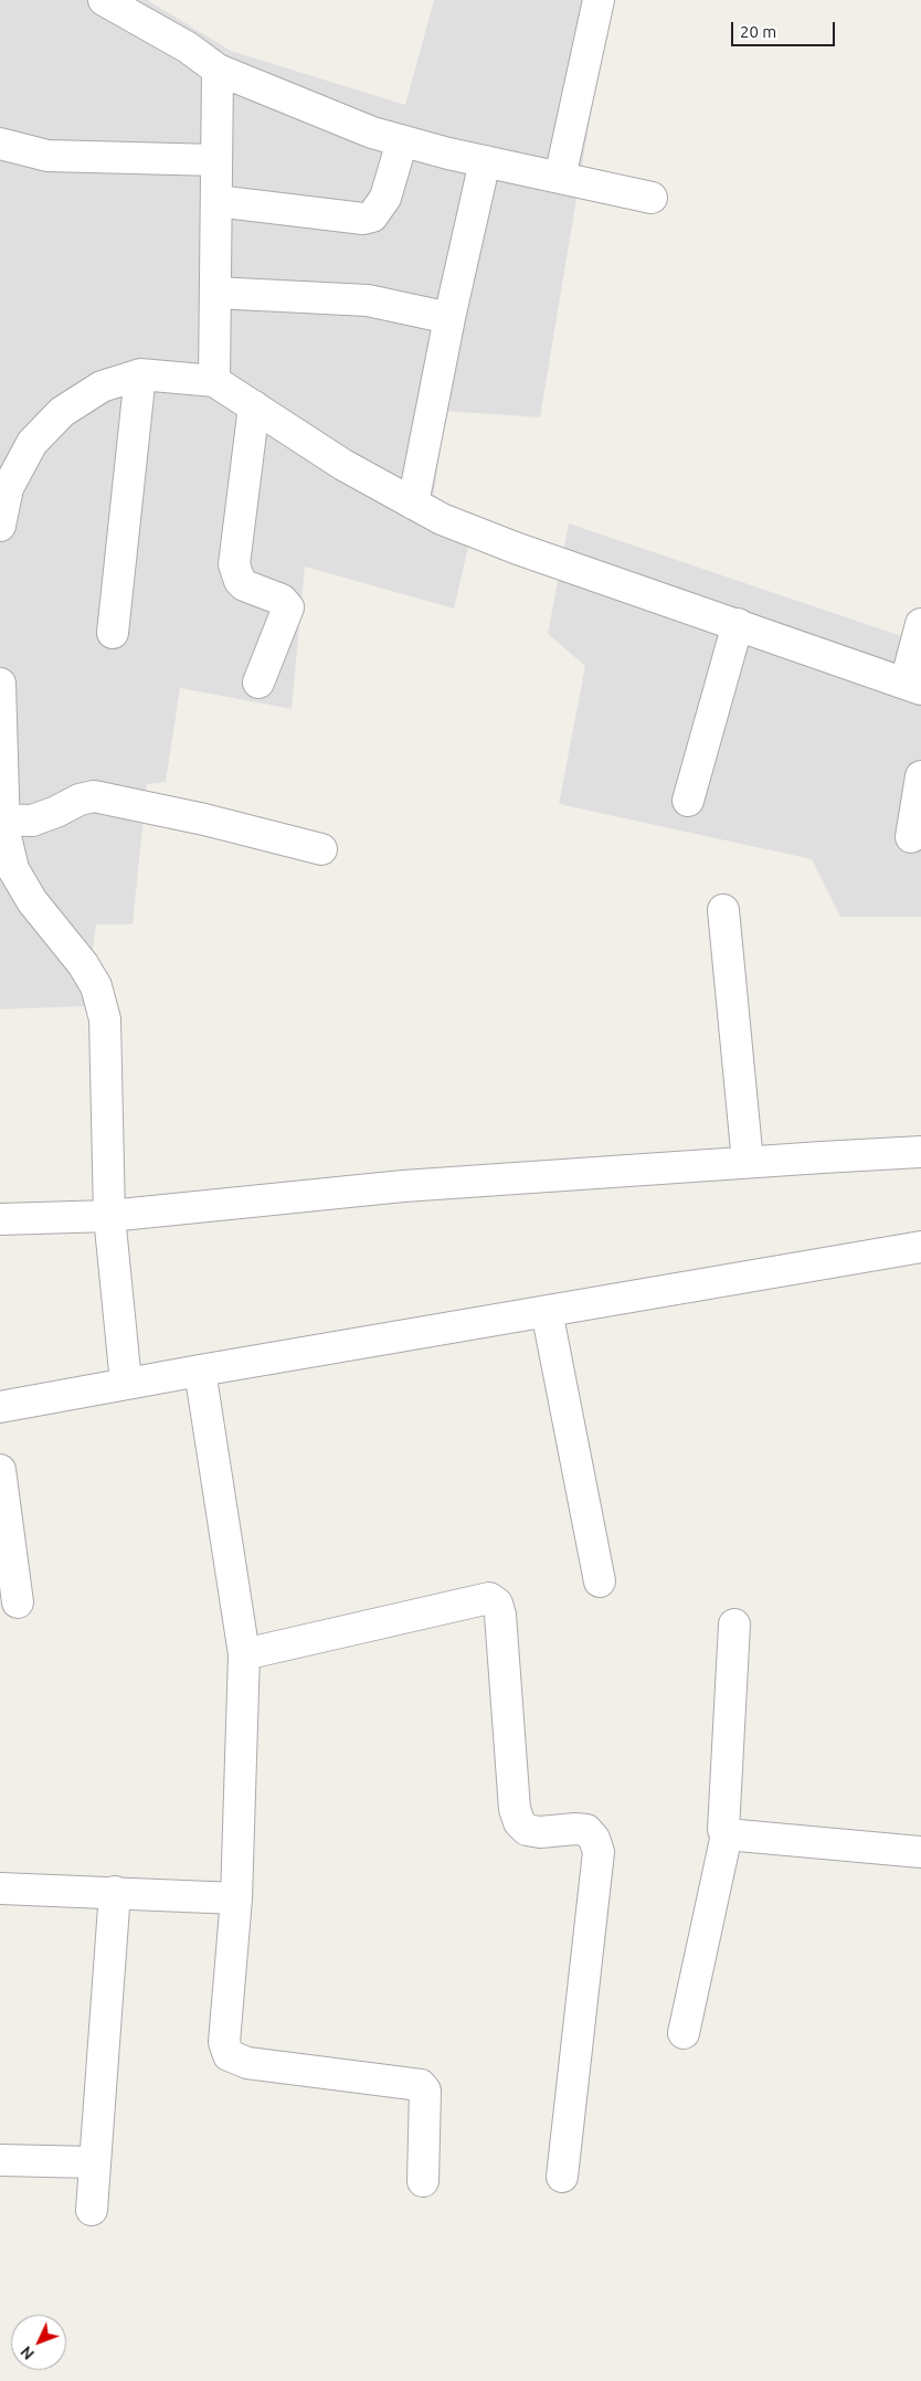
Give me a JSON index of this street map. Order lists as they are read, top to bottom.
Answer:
{
  "scale_bar": "20 m",
  "north": "bottom left"
}
